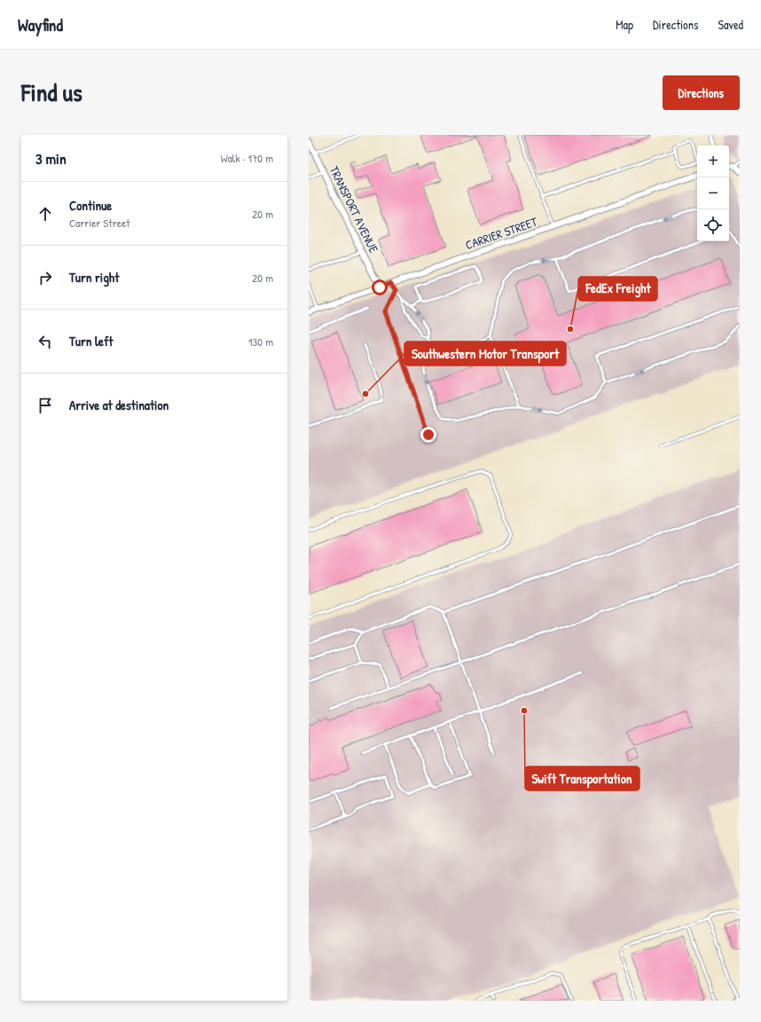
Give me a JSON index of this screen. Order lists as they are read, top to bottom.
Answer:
{
  "streets": {
    "street": ["TRANSPORT AVENUE", "CARRIER STREET"]
  },
  "crossings": [
    ["TRANSPORT AVENUE", "CARRIER STREET"]
  ],
  "places": ["FedEx Freight", "Southwestern Motor Transport", "Swift Transportation"],
  "page": {
    "header": "Wayfind",
    "nav": ["Map", "Directions", "Saved"],
    "title": "Find us",
    "buttons": "Directions",
    "heading": ["3 min", "Walk · 170 m"],
    "map_buttons": ["+", "−"],
    "list": [
      ["Continue", "Carrier Street", "20 m"],
      ["Turn right", "20 m"],
      ["Turn left", "130 m"],
      "Arrive at destination"
    ]
  }
}
